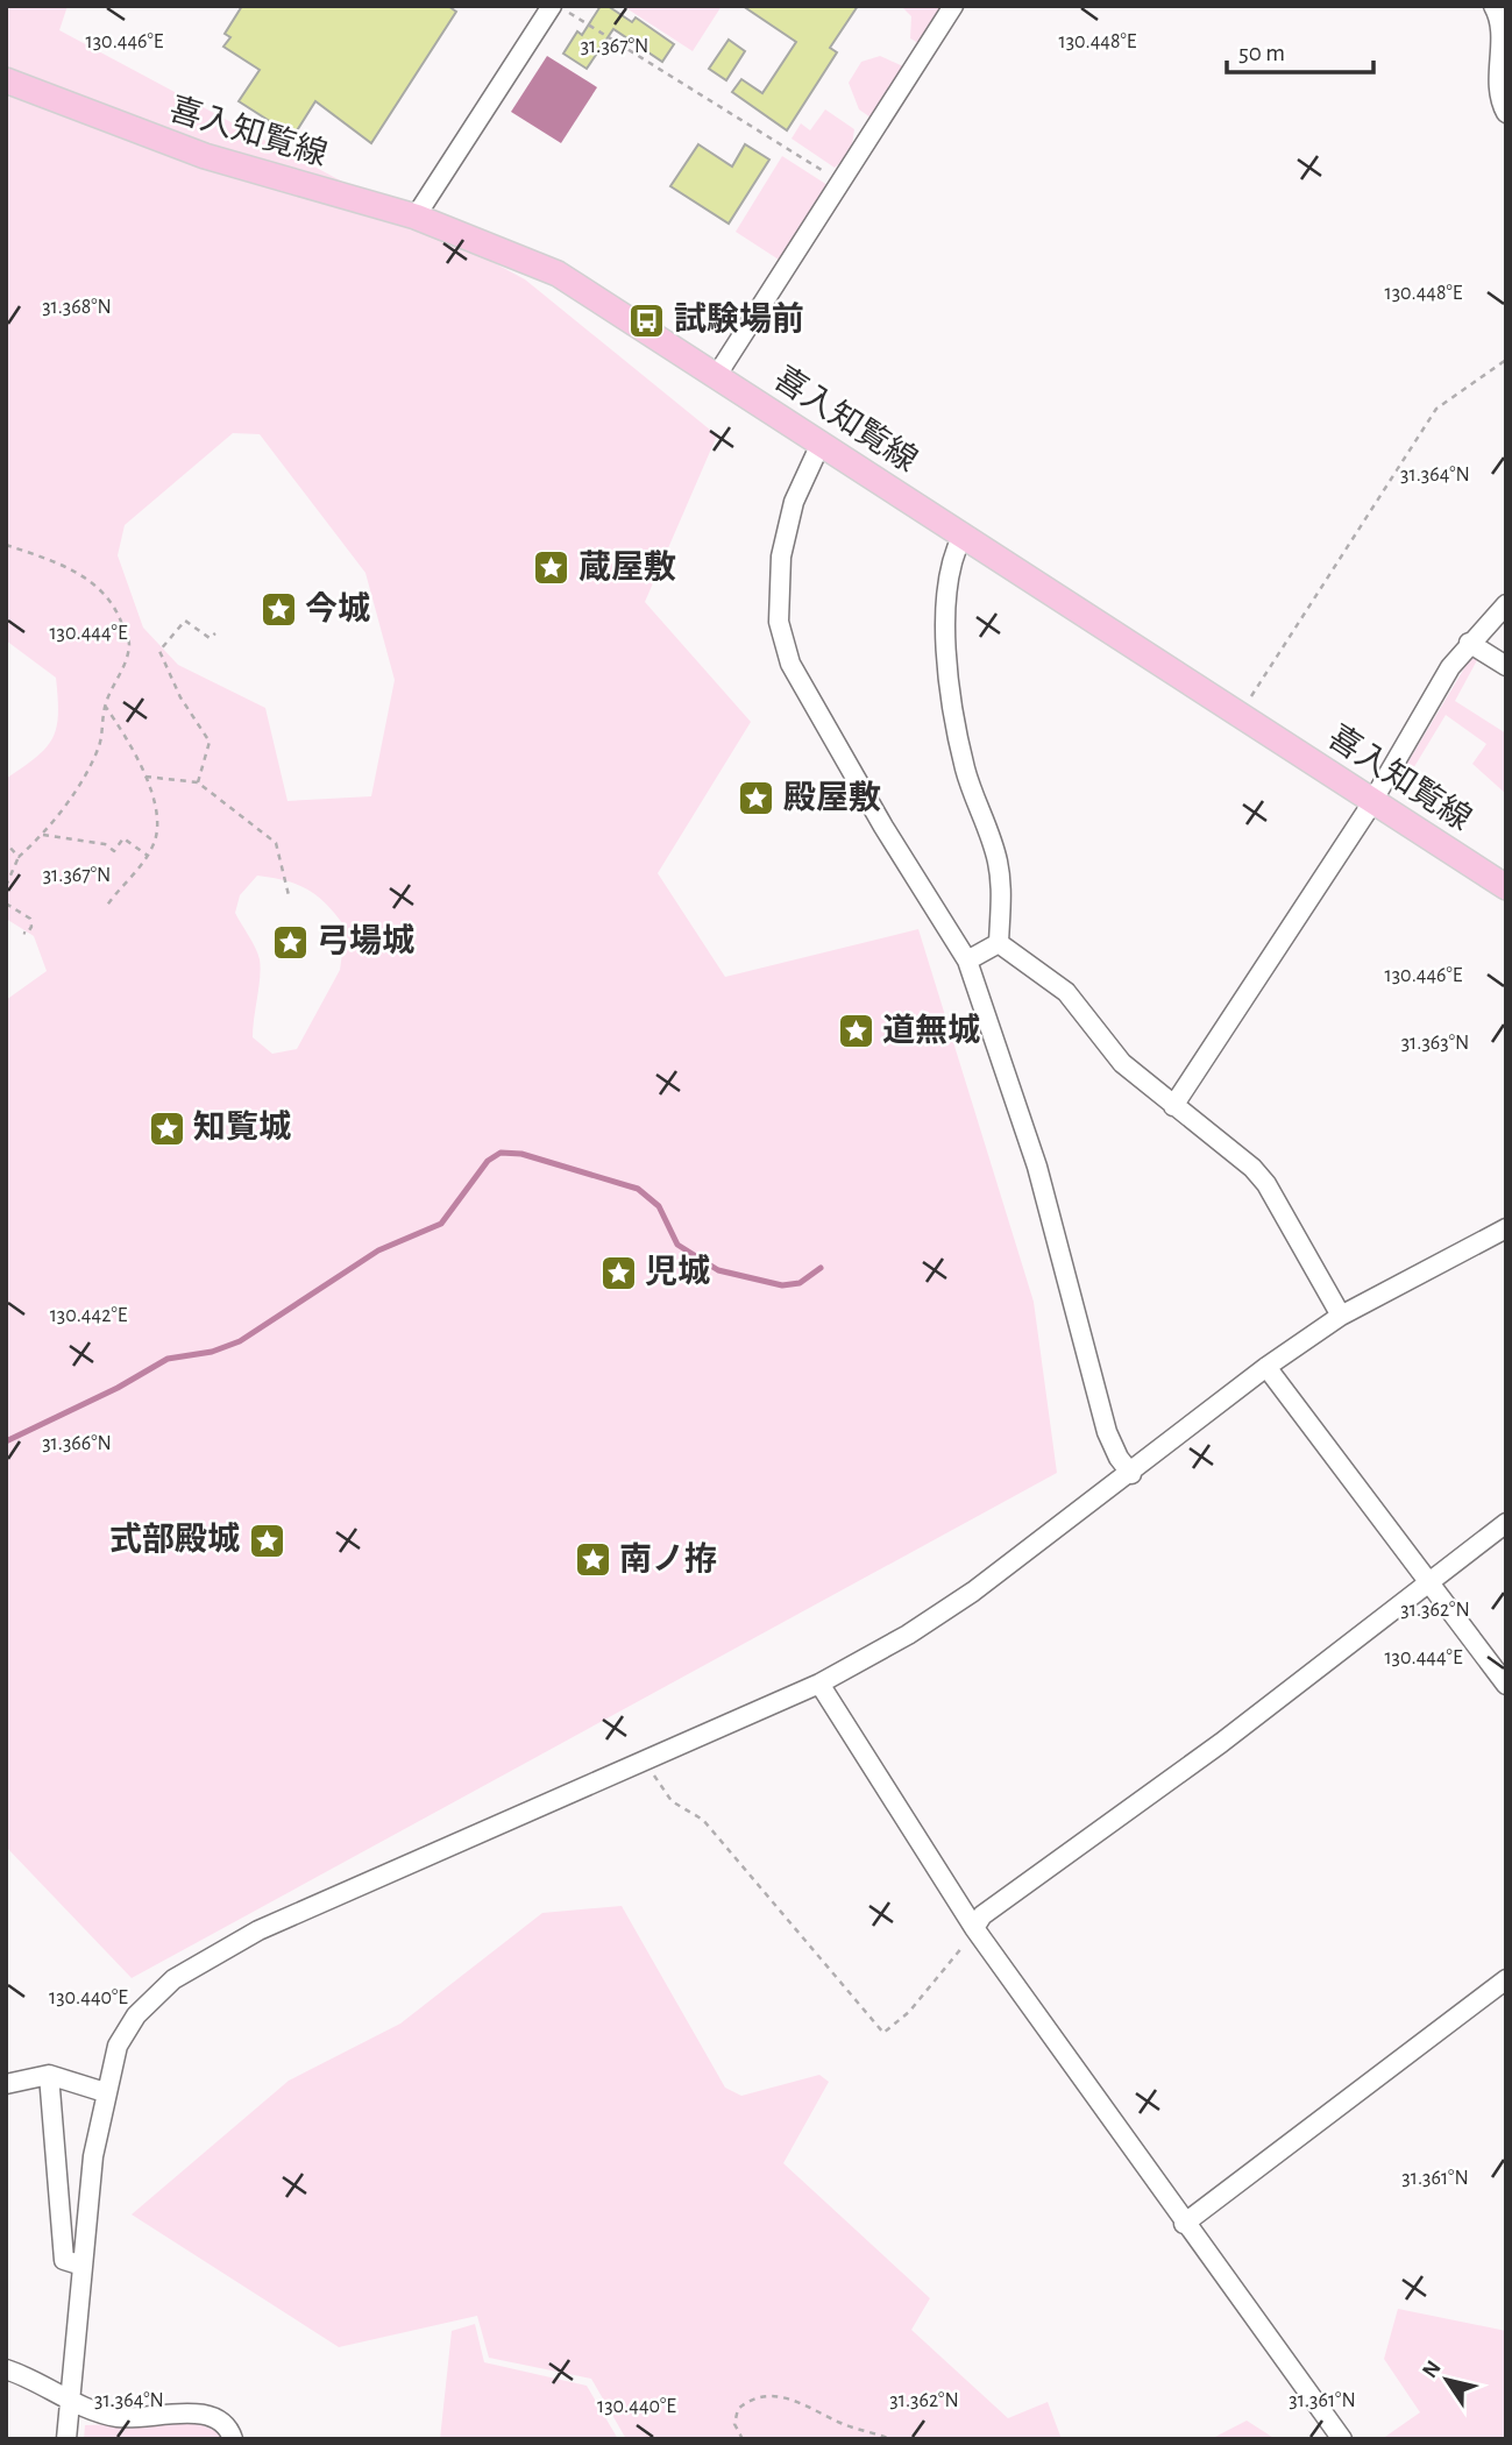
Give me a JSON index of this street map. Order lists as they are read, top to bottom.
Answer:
{
  "streets": {
    "main road": ["喜入知覧線"]
  },
  "places": {
    "bus stop": ["試験場前"],
    "place": [
      "蔵屋敷",
      "今城",
      "殿屋敷",
      "弓場城",
      "道無城",
      "知覧城",
      "児城",
      "式部殿城",
      "南ノ拵"
    ]
  },
  "scale_bar": "50 m",
  "north": "top left",
  "coordinates": [
    "130.446°E",
    "130.448°E",
    "31.367°N",
    "31.368°N",
    "31.364°N",
    "130.444°E",
    "31.363°N",
    "130.442°E",
    "31.366°N",
    "31.362°N",
    "130.440°E",
    "31.361°N"
  ]
}
